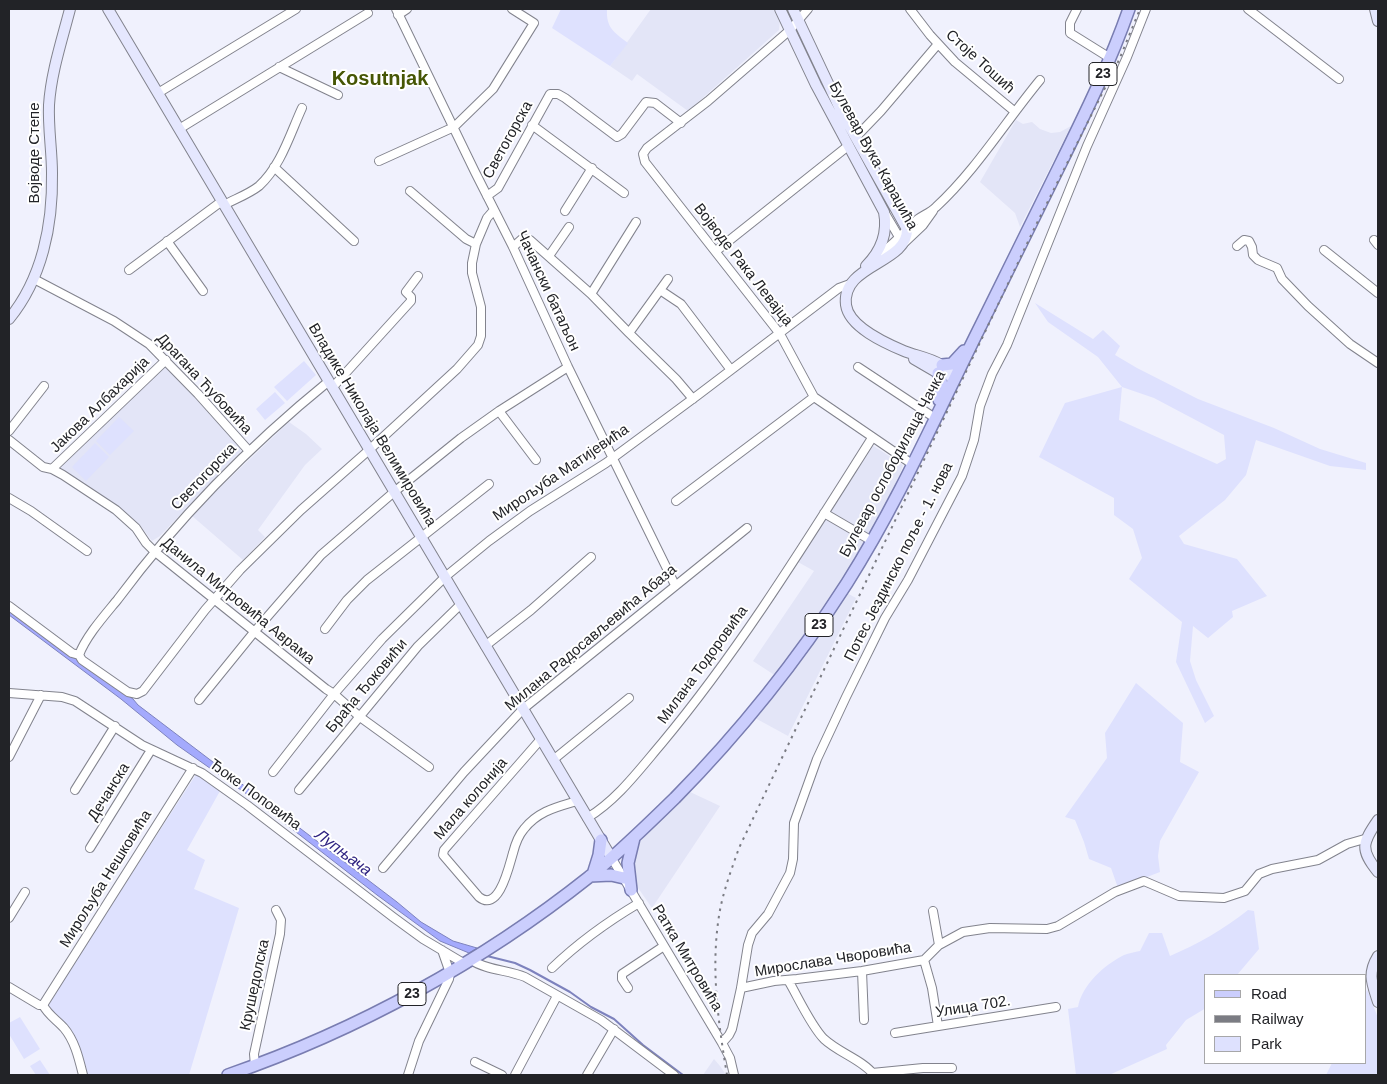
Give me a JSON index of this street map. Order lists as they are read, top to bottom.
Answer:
{
  "streets": {
    "main road": ["23", "Булевар ослободилаца Чачка"],
    "street": [
      "Стоје Тошић",
      "Светогорска",
      "Војводе Степе",
      "Булевар Вука Караџића",
      "Војводе Рака Левајца",
      "Чачански батаљон",
      "Драгана Ћубовића",
      "Јакова Албахарија",
      "Владике Николаја Велимировића",
      "Мирољуба Матијевића",
      "Потес Јездинско поље - 1. нова",
      "Данила Митровића Аврама",
      "Милана Радосављевића Абаза",
      "Милана Тодоровића",
      "Браћа Ђоковићи",
      "Дечанска",
      "Ђоке Поповића",
      "Мала колонија",
      "Мирољуба Нешковића",
      "Ратка Митровића",
      "Мирослава Чворовића",
      "Крушедолска",
      "Улица 702."
    ]
  },
  "crossings": [
    ["Светогорска", "Војводе Рака Левајца"],
    ["Светогорска", "Чачански батаљон"],
    ["Светогорска", "Драгана Ћубовића"],
    ["Светогорска", "Владике Николаја Велимировића"],
    ["Светогорска", "Данила Митровића Аврама"],
    ["Војводе Степе", "Драгана Ћубовића"],
    ["Булевар Вука Караџића", "Мирољуба Матијевића"],
    ["Војводе Рака Левајца", "Булевар ослободилаца Чачка"],
    ["Војводе Рака Левајца", "Мирољуба Матијевића"],
    ["Војводе Рака Левајца", "Милана Тодоровића"],
    ["Чачански батаљон", "Мирољуба Матијевића"],
    ["Чачански батаљон", "Милана Радосављевића Абаза"],
    ["Драгана Ћубовића", "Јакова Албахарија"],
    ["Јакова Албахарија", "Данила Митровића Аврама"],
    ["Владике Николаја Велимировића", "Булевар ослободилаца Чачка"],
    ["Владике Николаја Велимировића", "Мирољуба Матијевића"],
    ["Владике Николаја Велимировића", "Милана Радосављевића Абаза"],
    ["Владике Николаја Велимировића", "Милана Тодоровића"],
    ["Владике Николаја Велимировића", "Браћа Ђоковићи"],
    ["Владике Николаја Велимировића", "Мала колонија"],
    ["Владике Николаја Велимировића", "Ратка Митровића"],
    ["Булевар ослободилаца Чачка", "Ђоке Поповића"],
    ["Булевар ослободилаца Чачка", "Ратка Митровића"],
    ["Булевар ослободилаца Чачка", "Крушедолска"],
    ["Мирољуба Матијевића", "Данила Митровића Аврама"],
    ["Потес Јездинско поље - 1. нова", "Ратка Митровића"],
    ["Потес Јездинско поље - 1. нова", "Мирослава Чворовића"],
    ["Данила Митровића Аврама", "Браћа Ђоковићи"],
    ["Дечанска", "Ђоке Поповића"],
    ["Ђоке Поповића", "Мирољуба Нешковића"]
  ],
  "districts": ["Kosutnjak"],
  "water": ["Лупњача"],
  "legend": ["Road", "Railway", "Park"]
}
